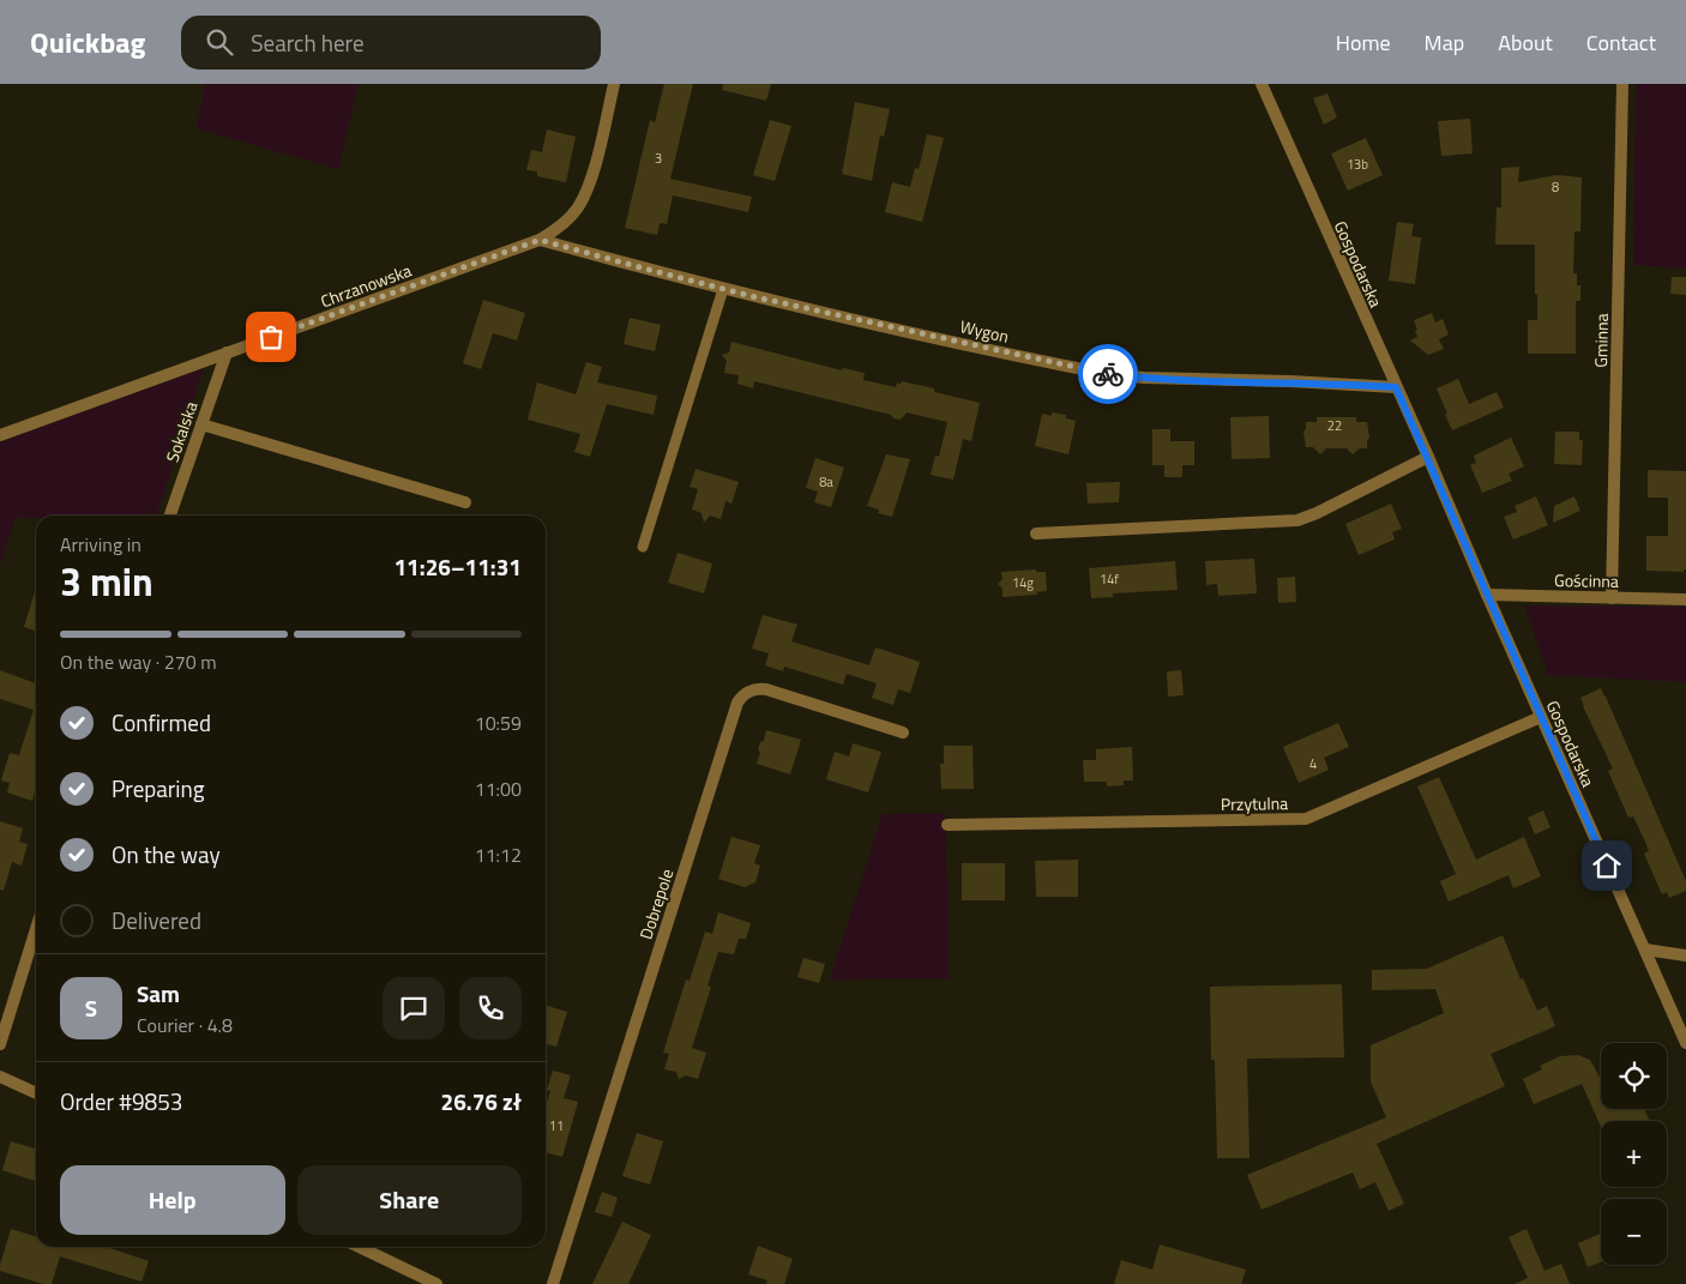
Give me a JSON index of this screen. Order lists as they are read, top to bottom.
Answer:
{
  "streets": {
    "street": [
      "Gospodarska",
      "Chrzanowska",
      "Wygon",
      "Gminna",
      "Sokalska",
      "Gościnna",
      "Przytulna",
      "Dobrepole"
    ]
  },
  "crossings": [
    ["Gospodarska", "Wygon"],
    ["Gospodarska", "Gościnna"],
    ["Gospodarska", "Przytulna"],
    ["Chrzanowska", "Wygon"],
    ["Chrzanowska", "Sokalska"],
    ["Gminna", "Gościnna"]
  ],
  "house_numbers": [
    "3",
    "13b",
    "8",
    "22",
    "8a",
    "14f",
    "14g",
    "4",
    "11"
  ],
  "page": {
    "header": "Quickbag",
    "search": "Search here",
    "nav": [
      "Home",
      "Map",
      "About",
      "Contact"
    ],
    "heading": ["3 min", "Arriving in", "11:26–11:31"],
    "panel": [
      "Sam",
      "Courier · 4.8",
      "Order #9853",
      "26.76 zł"
    ],
    "bar": "On the way · 270 m",
    "list": [
      ["Confirmed", "10:59"],
      ["Preparing", "11:00"],
      ["On the way", "11:12"],
      "Delivered"
    ],
    "round": "S",
    "map_buttons": ["+", "−"],
    "buttons": ["Help", "Share"]
  }
}
